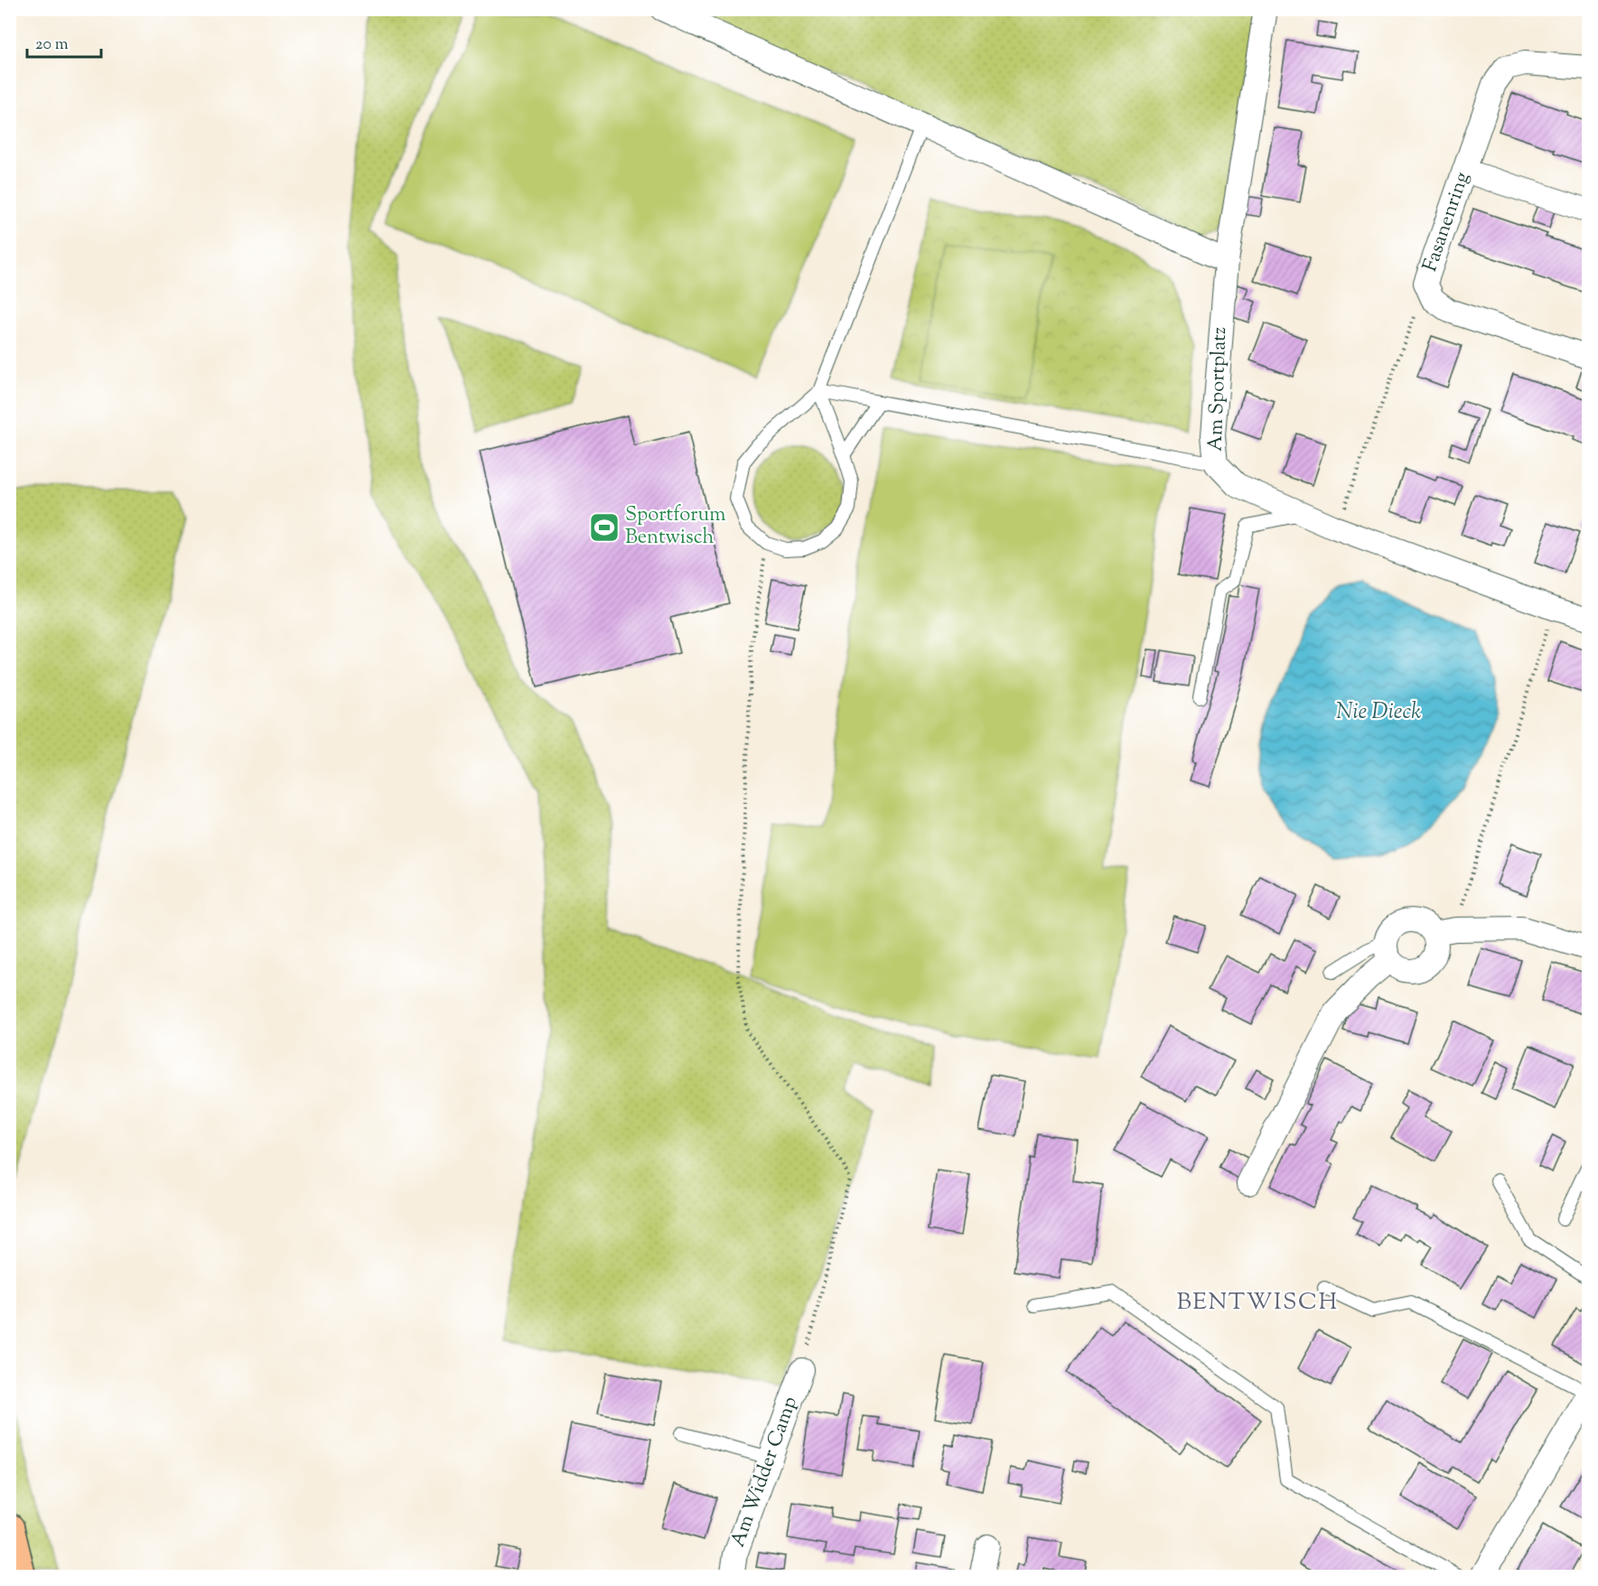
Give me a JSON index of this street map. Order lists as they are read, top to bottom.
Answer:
{
  "streets": {
    "street": ["Fasanenring", "Am Sportplatz", "Am Widder Camp"]
  },
  "districts": ["BENTWISCH"],
  "water": ["Nie Dieck"],
  "places": {
    "sports": ["Sportforum Bentwisch"]
  },
  "scale_bar": "20 m"
}
